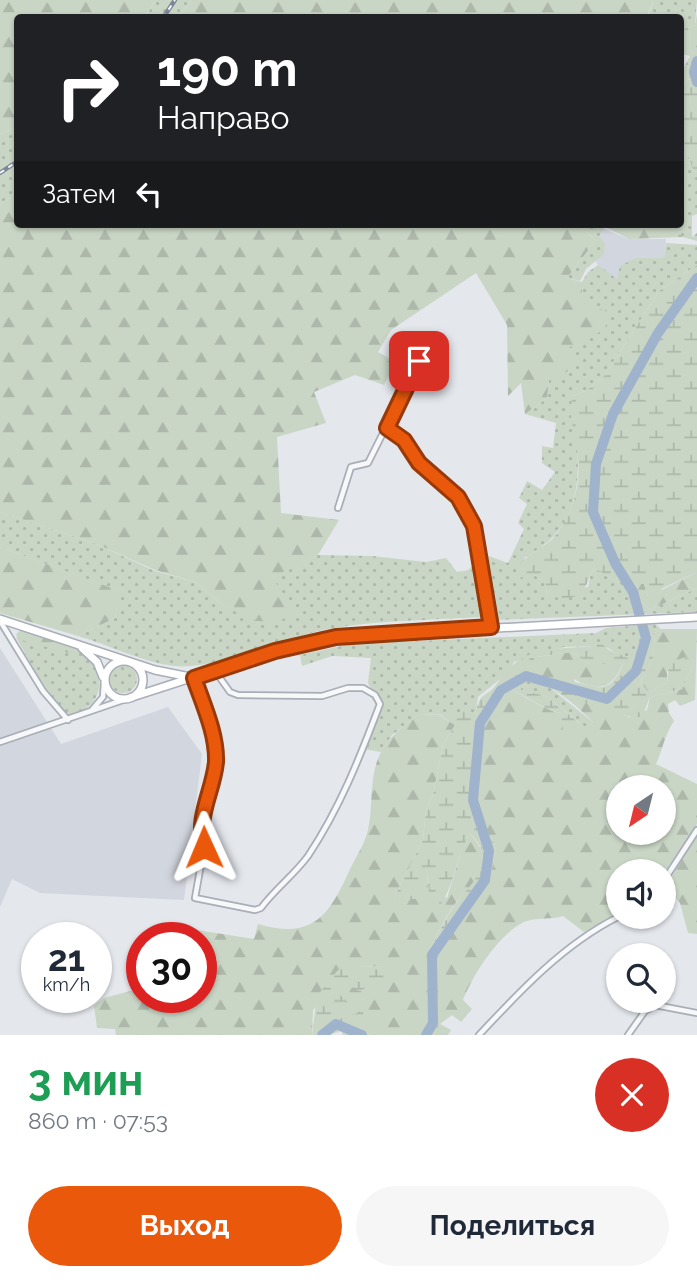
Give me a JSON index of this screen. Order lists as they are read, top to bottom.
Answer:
{
  "north": "bottom left",
  "page": {
    "turn": ["190 m", "Направо"],
    "then": "Затем",
    "speed": "21 km/h",
    "limit": "30",
    "heading": ["3 мин", "860 m · 07:53"],
    "buttons": ["Выход", "Поделиться"]
  }
}
